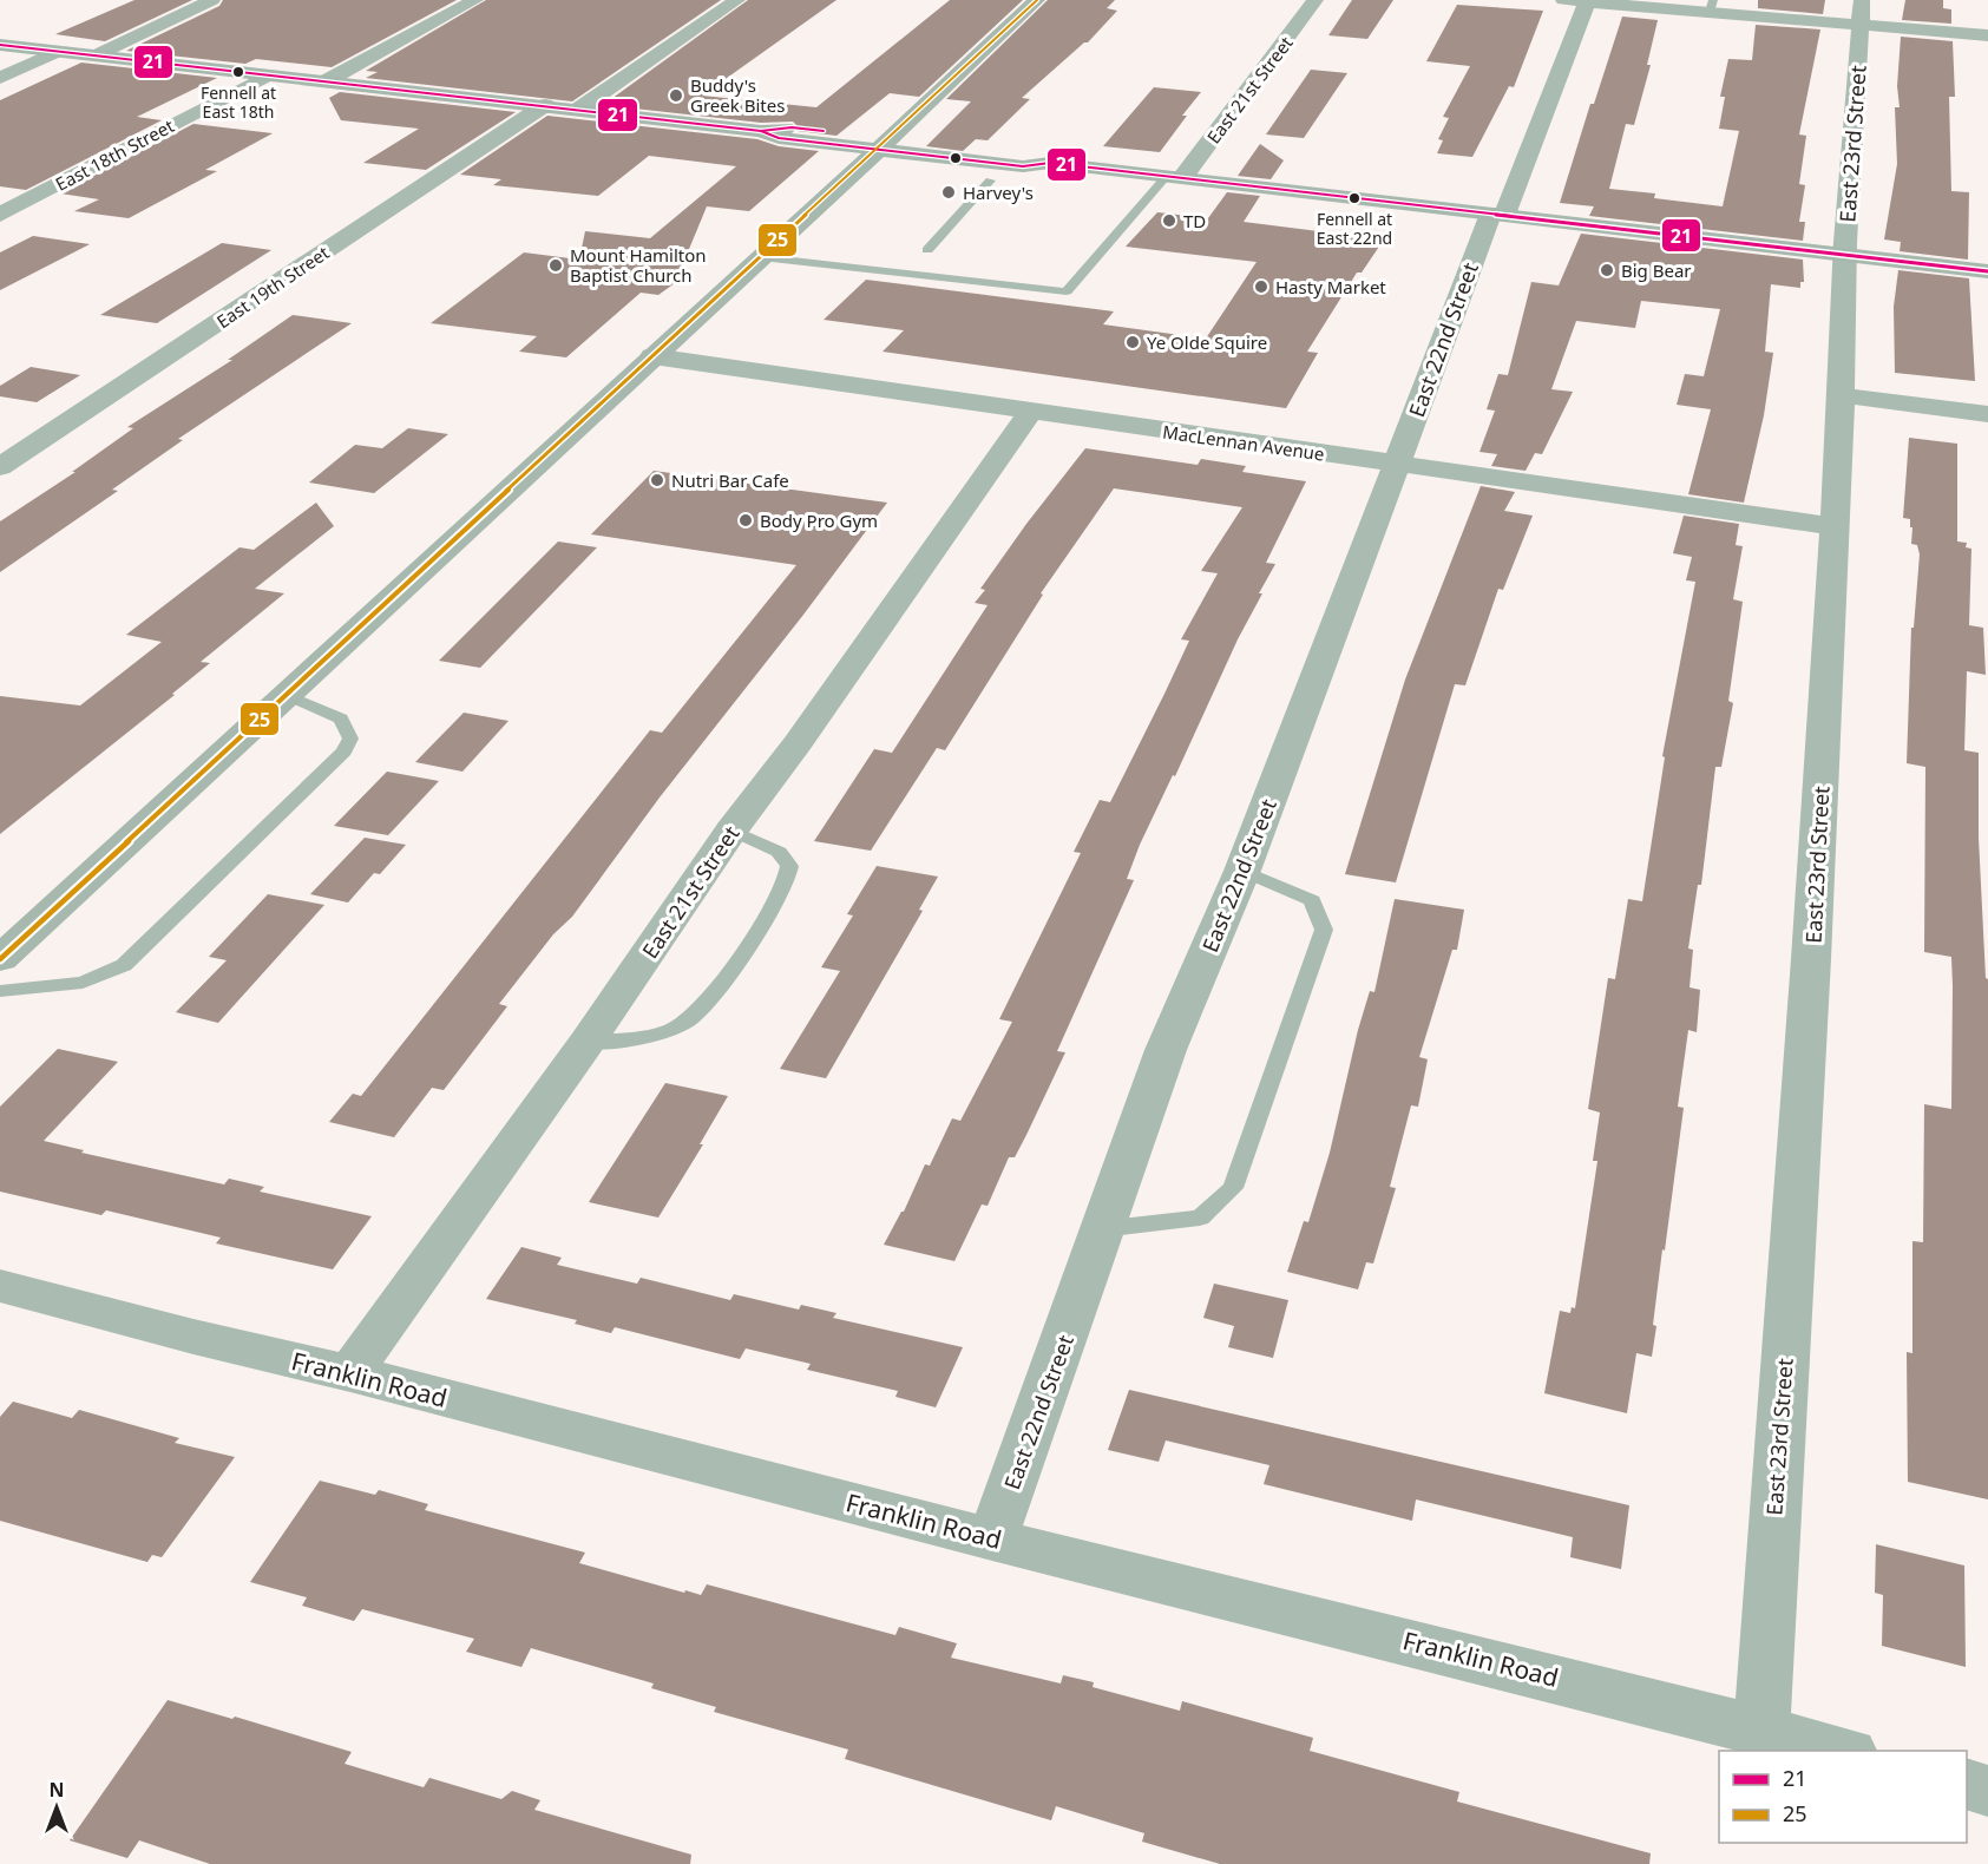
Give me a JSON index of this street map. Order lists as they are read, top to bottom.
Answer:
{
  "streets": {
    "street": [
      "East 21st Street",
      "East 23rd Street",
      "East 18th Street",
      "East 19th Street",
      "East 22nd Street",
      "MacLennan Avenue",
      "Franklin Road"
    ]
  },
  "crossings": [
    ["East 21st Street", "MacLennan Avenue"],
    ["East 21st Street", "Franklin Road"],
    ["East 23rd Street", "MacLennan Avenue"],
    ["East 23rd Street", "Franklin Road"],
    ["East 22nd Street", "MacLennan Avenue"],
    ["East 22nd Street", "Franklin Road"]
  ],
  "places": [
    "Fennell at East 18th",
    "Buddy's Greek Bites",
    "Harvey's",
    "Fennell at East 22nd",
    "TD",
    "Mount Hamilton Baptist Church",
    "Big Bear",
    "Hasty Market",
    "Ye Olde Squire",
    "Nutri Bar Cafe",
    "Body Pro Gym"
  ],
  "lines": ["transit line 25", "transit line 21"],
  "legend": ["21", "25"],
  "north": "top"
}
